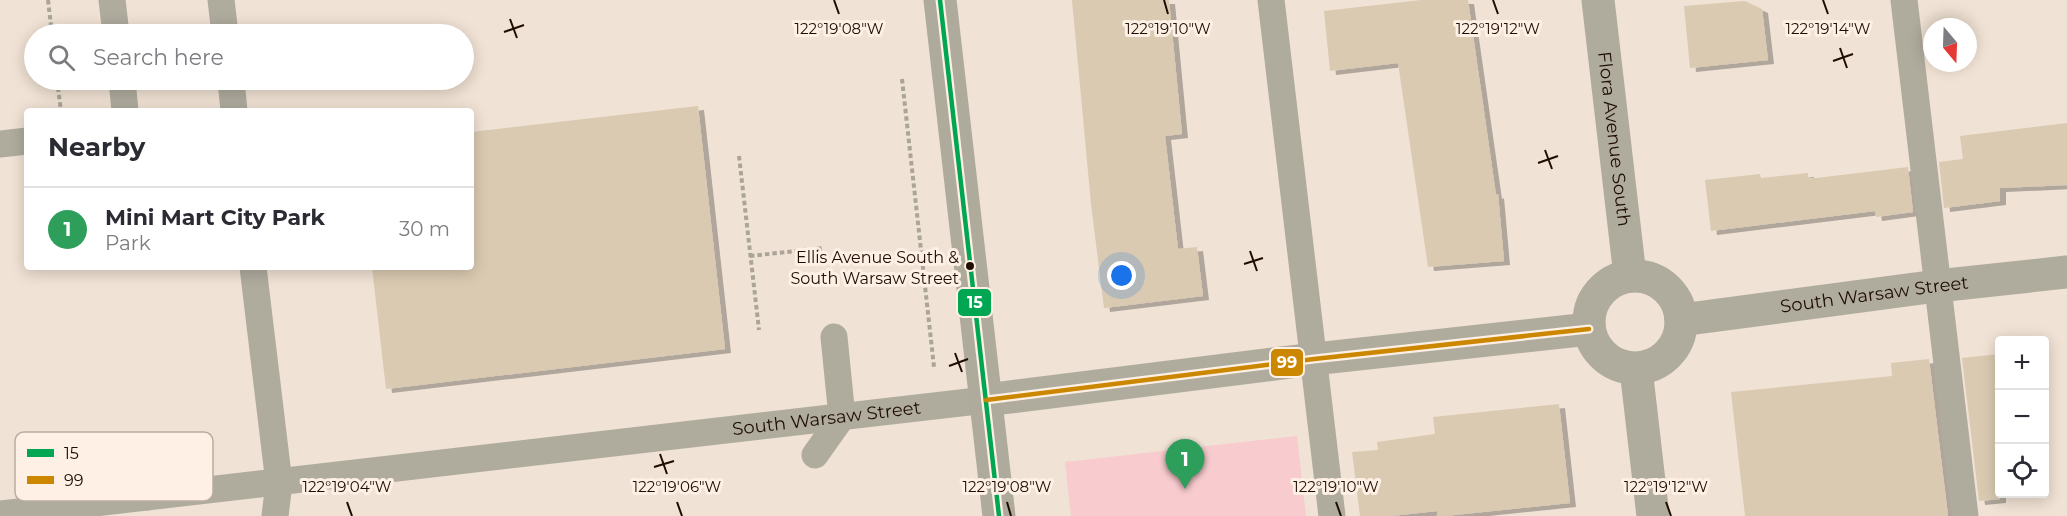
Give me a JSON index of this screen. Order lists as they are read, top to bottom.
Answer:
{
  "streets": {
    "street": ["Flora Avenue South", "South Warsaw Street"]
  },
  "crossings": [
    ["Flora Avenue South", "South Warsaw Street"]
  ],
  "places": ["Ellis Avenue South & South Warsaw Street"],
  "lines": ["transit line 15", "transit line 99"],
  "legend": ["15", "99"],
  "north": "bottom",
  "page": {
    "search": "Search here",
    "heading": "Nearby",
    "list": [
      {
        "mark": "1",
        "name": "Mini Mart City Park",
        "note": "Park",
        "value": "30 m"
      }
    ],
    "map_buttons": ["+", "−"],
    "pins": "1"
  },
  "coordinates": [
    "122°19'08\"W",
    "122°19'10\"W",
    "122°19'12\"W",
    "122°19'14\"W",
    "122°19'04\"W",
    "122°19'06\"W"
  ]
}
